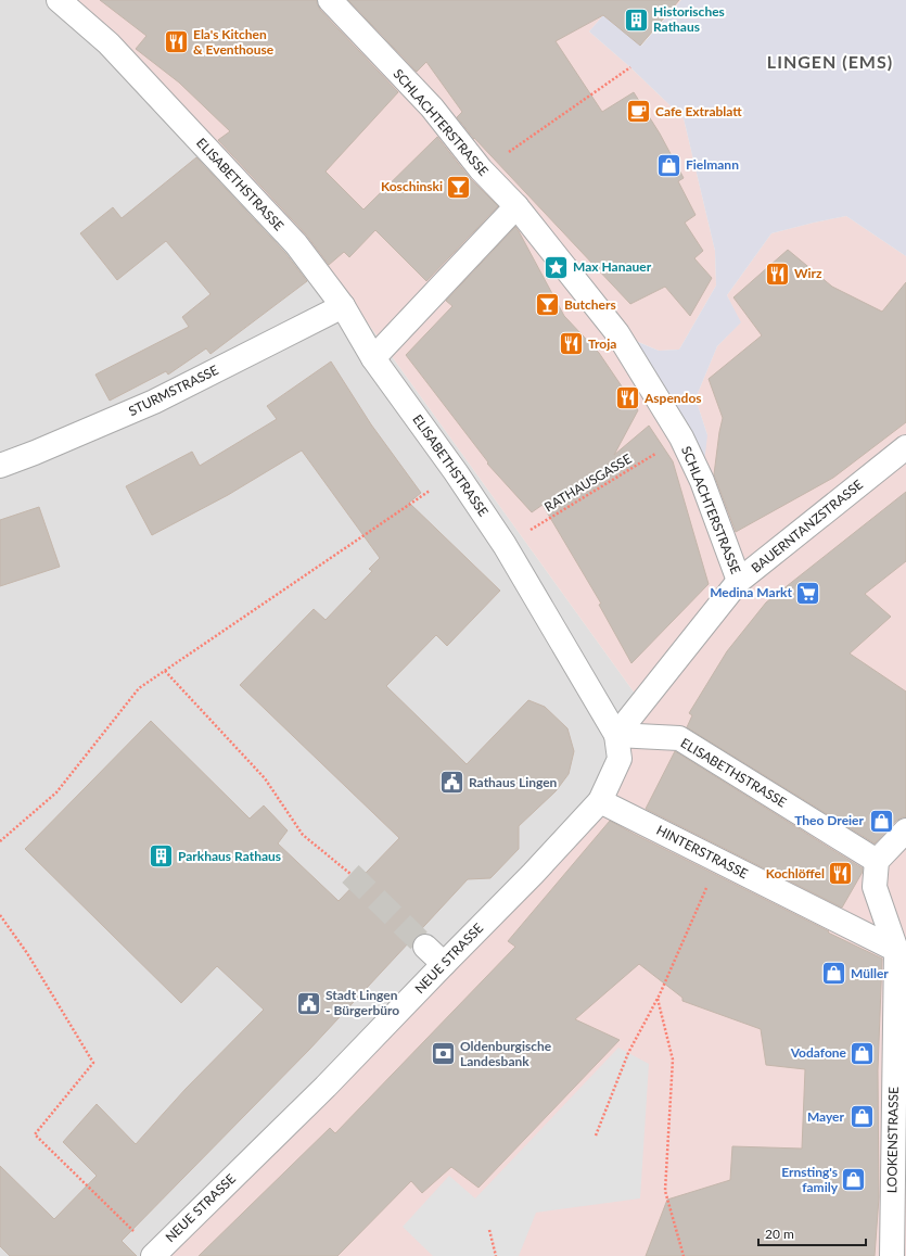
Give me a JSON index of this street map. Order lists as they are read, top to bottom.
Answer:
{
  "streets": {
    "street": [
      "SCHLACHTERSTRASSE",
      "ELISABETHSTRASSE",
      "STURMSTRASSE",
      "BAUERNTANZSTRASSE",
      "HINTERSTRASSE",
      "NEUE STRASSE",
      "LOOKENSTRASSE"
    ],
    "path": ["RATHAUSGASSE"]
  },
  "crossings": [
    ["SCHLACHTERSTRASSE", "RATHAUSGASSE"],
    ["SCHLACHTERSTRASSE", "BAUERNTANZSTRASSE"],
    ["ELISABETHSTRASSE", "STURMSTRASSE"],
    ["ELISABETHSTRASSE", "RATHAUSGASSE"],
    ["ELISABETHSTRASSE", "BAUERNTANZSTRASSE"],
    ["ELISABETHSTRASSE", "NEUE STRASSE"],
    ["ELISABETHSTRASSE", "LOOKENSTRASSE"],
    ["BAUERNTANZSTRASSE", "NEUE STRASSE"],
    ["HINTERSTRASSE", "NEUE STRASSE"],
    ["HINTERSTRASSE", "LOOKENSTRASSE"]
  ],
  "districts": ["LINGEN (EMS)"],
  "places": {
    "building": ["Historisches Rathaus", "Parkhaus Rathaus"],
    "restaurant": [
      "Ela's Kitchen & Eventhouse",
      "Wirz",
      "Troja",
      "Aspendos",
      "Kochlöffel"
    ],
    "cafe": ["Cafe Extrablatt"],
    "shop": [
      "Fielmann",
      "Theo Dreier",
      "Müller",
      "Vodafone",
      "Mayer",
      "Ernsting's family"
    ],
    "bar": ["Koschinski", "Butchers"],
    "place": ["Max Hanauer"],
    "supermarket": ["Medina Markt"],
    "public building": ["Rathaus Lingen", "Stadt Lingen - Bürgerbüro"],
    "bank": ["Oldenburgische Landesbank"]
  },
  "scale_bar": "20 m"
}
